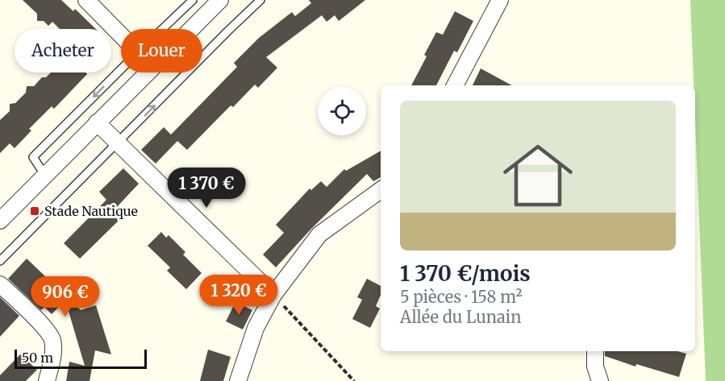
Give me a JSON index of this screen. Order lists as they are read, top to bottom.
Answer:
{
  "places": {
    "transit": ["Stade Nautique"]
  },
  "scale_bar": "50 m",
  "page": {
    "chip": ["Acheter", "Louer"],
    "list": [
      {
        "name": "1 370 €/mois",
        "note": "5 pièces · 158 m² · Allée du Lunain"
      }
    ],
    "price": ["1 370 €", "1 320 €", "906 €"],
    "scale": "50 m"
  }
}
